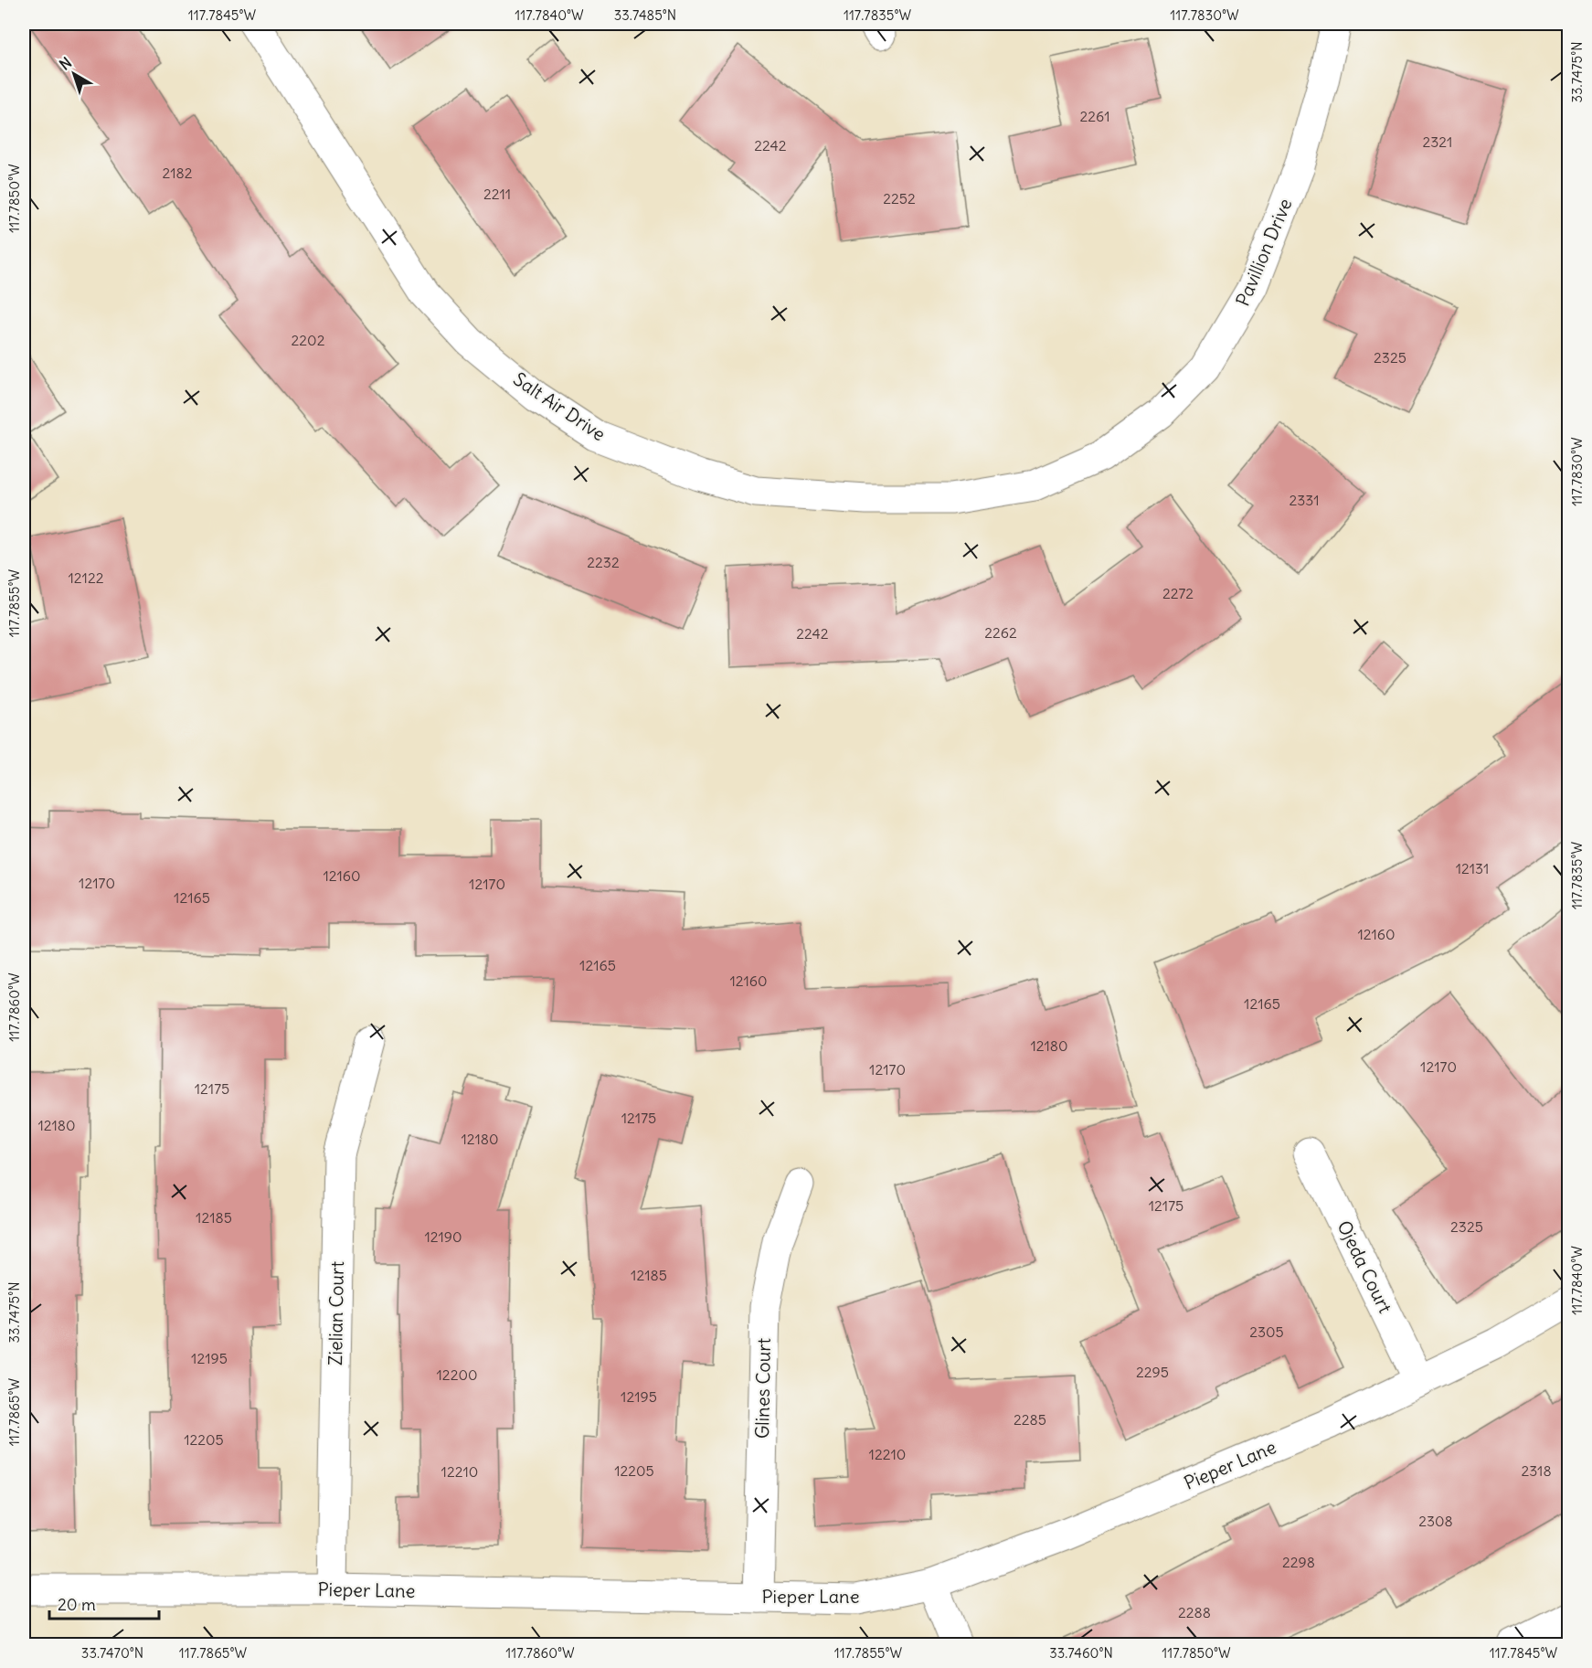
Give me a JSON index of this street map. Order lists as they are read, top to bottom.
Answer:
{
  "streets": {
    "street": [
      "Pavillion Drive",
      "Salt Air Drive",
      "Ojeda Court",
      "Zielian Court",
      "Glines Court",
      "Pieper Lane"
    ]
  },
  "crossings": [
    ["Pavillion Drive", "Salt Air Drive"],
    ["Ojeda Court", "Pieper Lane"],
    ["Zielian Court", "Pieper Lane"],
    ["Glines Court", "Pieper Lane"]
  ],
  "house_numbers": [
    "2261",
    "2321",
    "2242",
    "2182",
    "2211",
    "2252",
    "2202",
    "2325",
    "2331",
    "2232",
    "12122",
    "2272",
    "2262",
    "2242",
    "12131",
    "12160",
    "12170",
    "12170",
    "12165",
    "12160",
    "12165",
    "12160",
    "12165",
    "12180",
    "12170",
    "12170",
    "12175",
    "12175",
    "12180",
    "12180",
    "12175",
    "12185",
    "2325",
    "12190",
    "12185",
    "2305",
    "12195",
    "2295",
    "12200",
    "12195",
    "2285",
    "12205",
    "12210",
    "12205",
    "2318",
    "12210",
    "2308",
    "2298",
    "2288"
  ],
  "scale_bar": "20 m",
  "north": "top left",
  "coordinates": [
    "117.7845°W",
    "117.7840°W",
    "33.7485°N",
    "117.7835°W",
    "117.7830°W",
    "33.7475°N",
    "117.7850°W",
    "117.7855°W",
    "117.7860°W",
    "117.7865°W",
    "33.7470°N",
    "33.7460°N"
  ]
}
